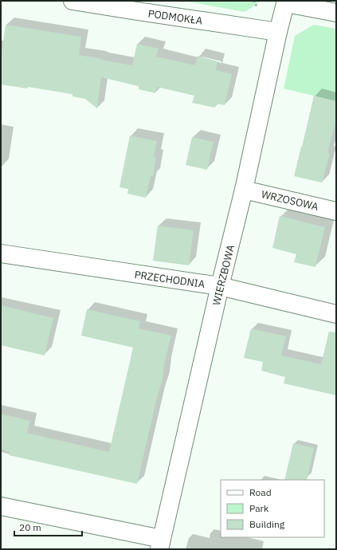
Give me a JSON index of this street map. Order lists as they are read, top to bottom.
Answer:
{
  "streets": {
    "street": [
      "PODMOKŁA",
      "WRZOSOWA",
      "WIERZBOWA",
      "PRZECHODNIA"
    ]
  },
  "crossings": [
    ["PODMOKŁA", "WIERZBOWA"],
    ["WRZOSOWA", "WIERZBOWA"],
    ["WIERZBOWA", "PRZECHODNIA"]
  ],
  "legend": ["Road", "Park", "Building"],
  "scale_bar": "20 m"
}
